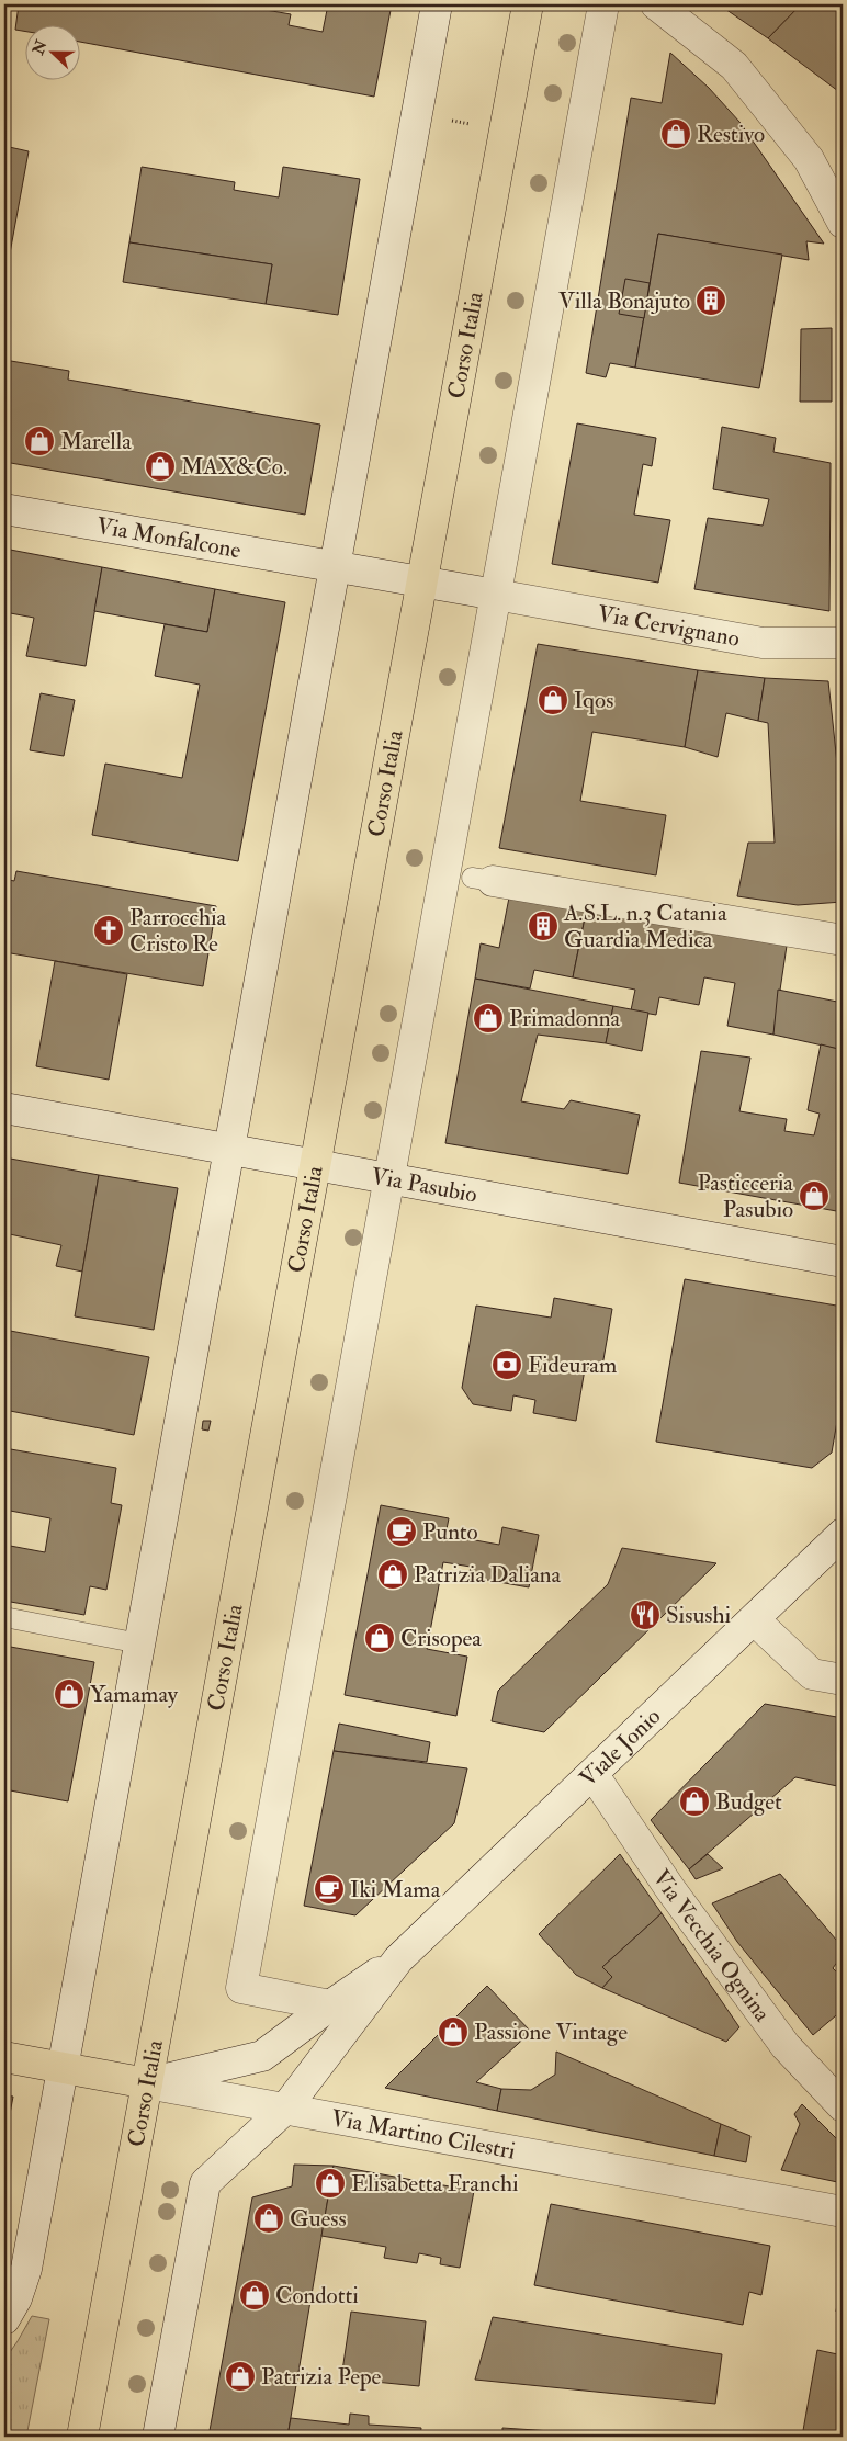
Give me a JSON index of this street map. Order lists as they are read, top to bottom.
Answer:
{
  "streets": {
    "main road": [
      "Corso Italia",
      "Via Monfalcone",
      "Via Cervignano",
      "Via Pasubio",
      "Viale Jonio",
      "Via Vecchia Ognina",
      "Via Martino Cilestri"
    ]
  },
  "crossings": [
    ["Corso Italia", "Via Monfalcone"],
    ["Corso Italia", "Via Cervignano"],
    ["Corso Italia", "Via Pasubio"],
    ["Corso Italia", "Via Martino Cilestri"],
    ["Via Monfalcone", "Via Cervignano"],
    ["Viale Jonio", "Via Vecchia Ognina"]
  ],
  "places": {
    "shop": [
      "Restivo",
      "Marella",
      "MAX&Co.",
      "Iqos",
      "Primadonna",
      "Pasticceria Pasubio",
      "Patrizia Daliana",
      "Crisopea",
      "Yamamay",
      "Budget",
      "Passione Vintage",
      "Elisabetta Franchi",
      "Guess",
      "Condotti",
      "Patrizia Pepe"
    ],
    "building": ["Villa Bonajuto", "A.S.L. n.3 Catania Guardia Medica"],
    "church": ["Parrocchia Cristo Re"],
    "bank": ["Fideuram"],
    "cafe": ["Punto", "Iki Mama"],
    "restaurant": ["Sisushi"]
  },
  "north": "left"
}
